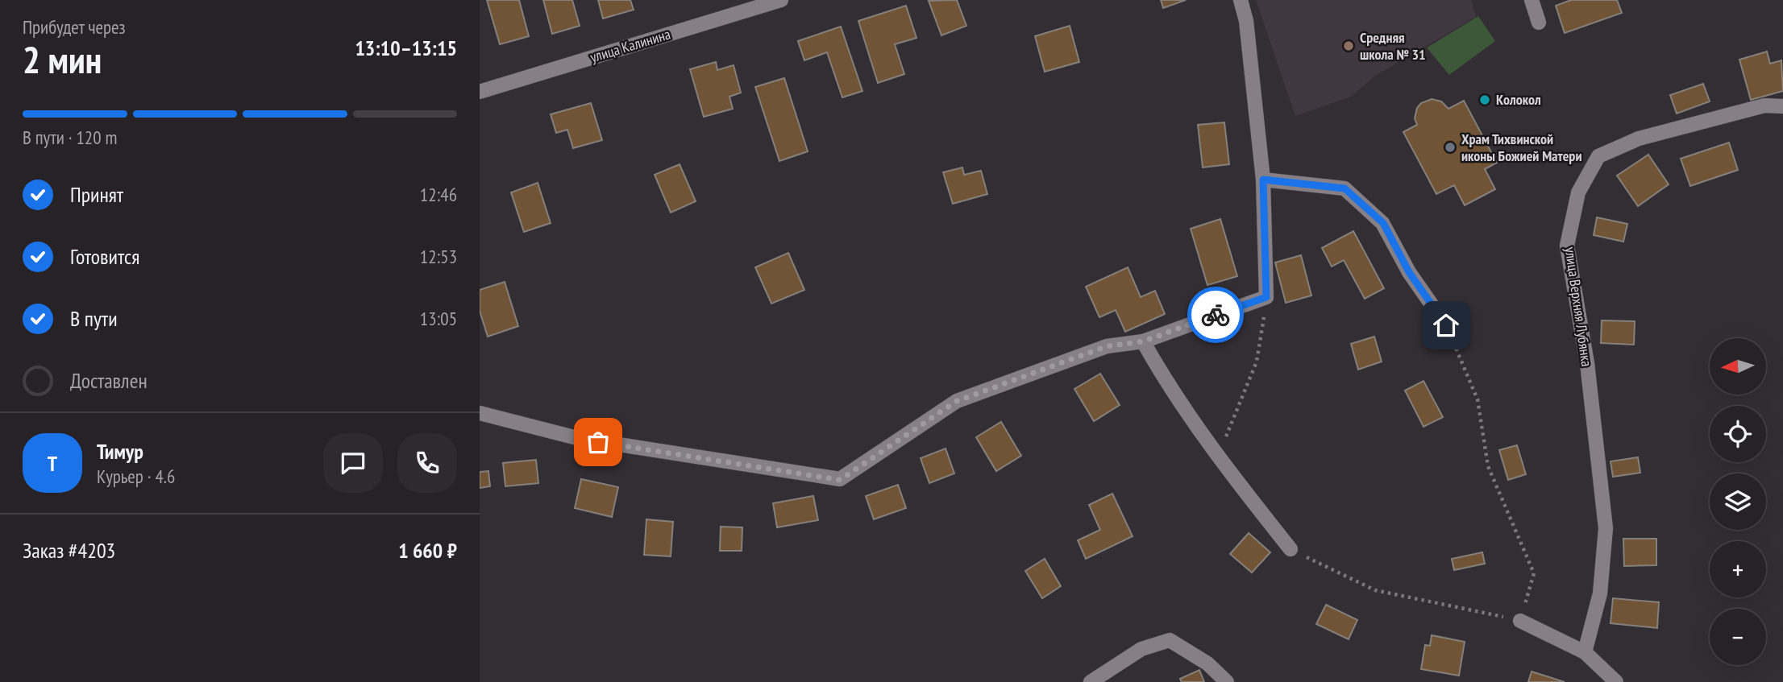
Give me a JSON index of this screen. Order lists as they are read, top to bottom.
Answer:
{
  "streets": {
    "street": ["улица Калинина", "улица Верхняя Лубянка"]
  },
  "places": ["Средняя школа № 31", "Колокол", "Храм Тихвинской иконы Божией Матери"],
  "north": "left",
  "page": {
    "heading": ["2 мин", "Прибудет через", "13:10–13:15"],
    "panel": [
      "Тимур",
      "Курьер · 4.6",
      "Заказ #4203",
      "1 660 ₽"
    ],
    "bar": "В пути · 120 m",
    "list": [
      ["Принят", "12:46"],
      ["Готовится", "12:53"],
      ["В пути", "13:05"],
      "Доставлен"
    ],
    "map_buttons": ["+", "−"],
    "round": "Т"
  }
}
